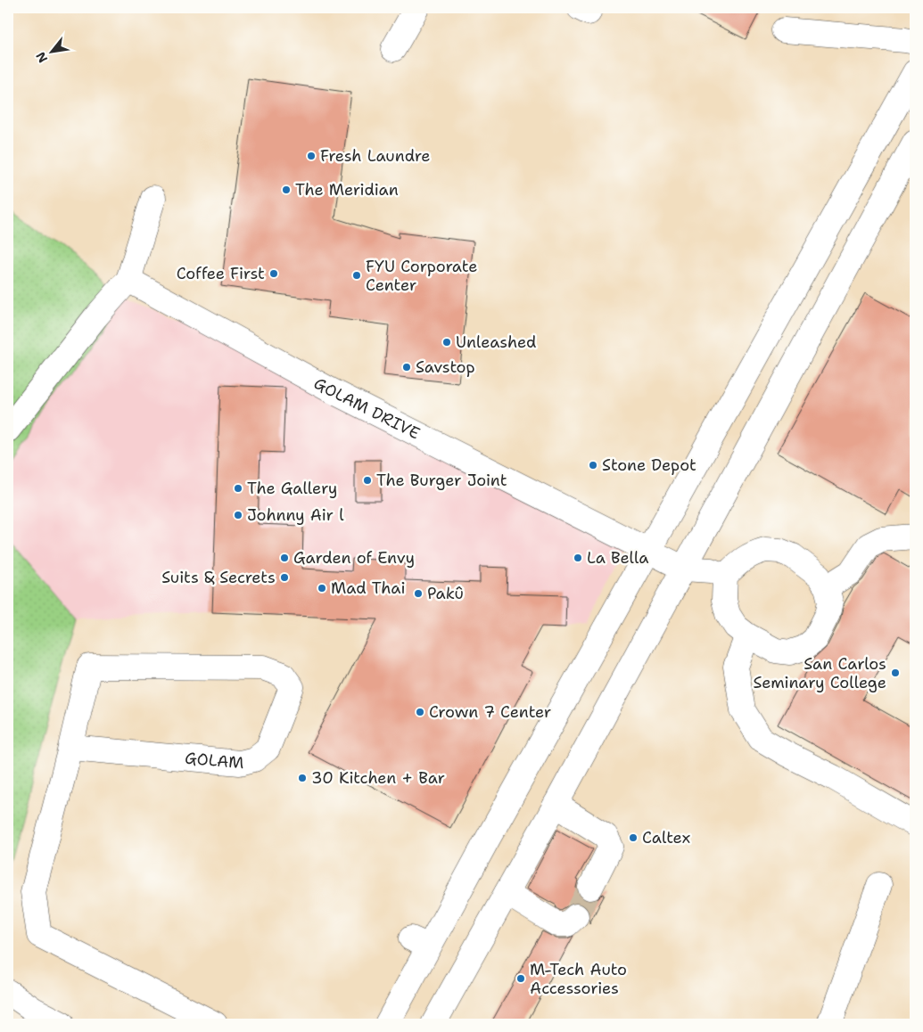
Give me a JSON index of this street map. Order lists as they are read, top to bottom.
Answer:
{
  "streets": {
    "main road": ["GOLAM DRIVE", "GOLAM"]
  },
  "places": [
    "Fresh Laundre",
    "The Meridian",
    "Coffee First",
    "FYU Corporate Center",
    "Unleashed",
    "Savstop",
    "Stone Depot",
    "The Burger Joint",
    "The Gallery",
    "Johnny Air l",
    "Garden of Envy",
    "La Bella",
    "Suits & Secrets",
    "Mad Thai",
    "Pakû",
    "San Carlos Seminary College",
    "Crown 7 Center",
    "30 Kitchen + Bar",
    "Caltex",
    "M-Tech Auto Accessories"
  ],
  "north": "bottom left"
}
